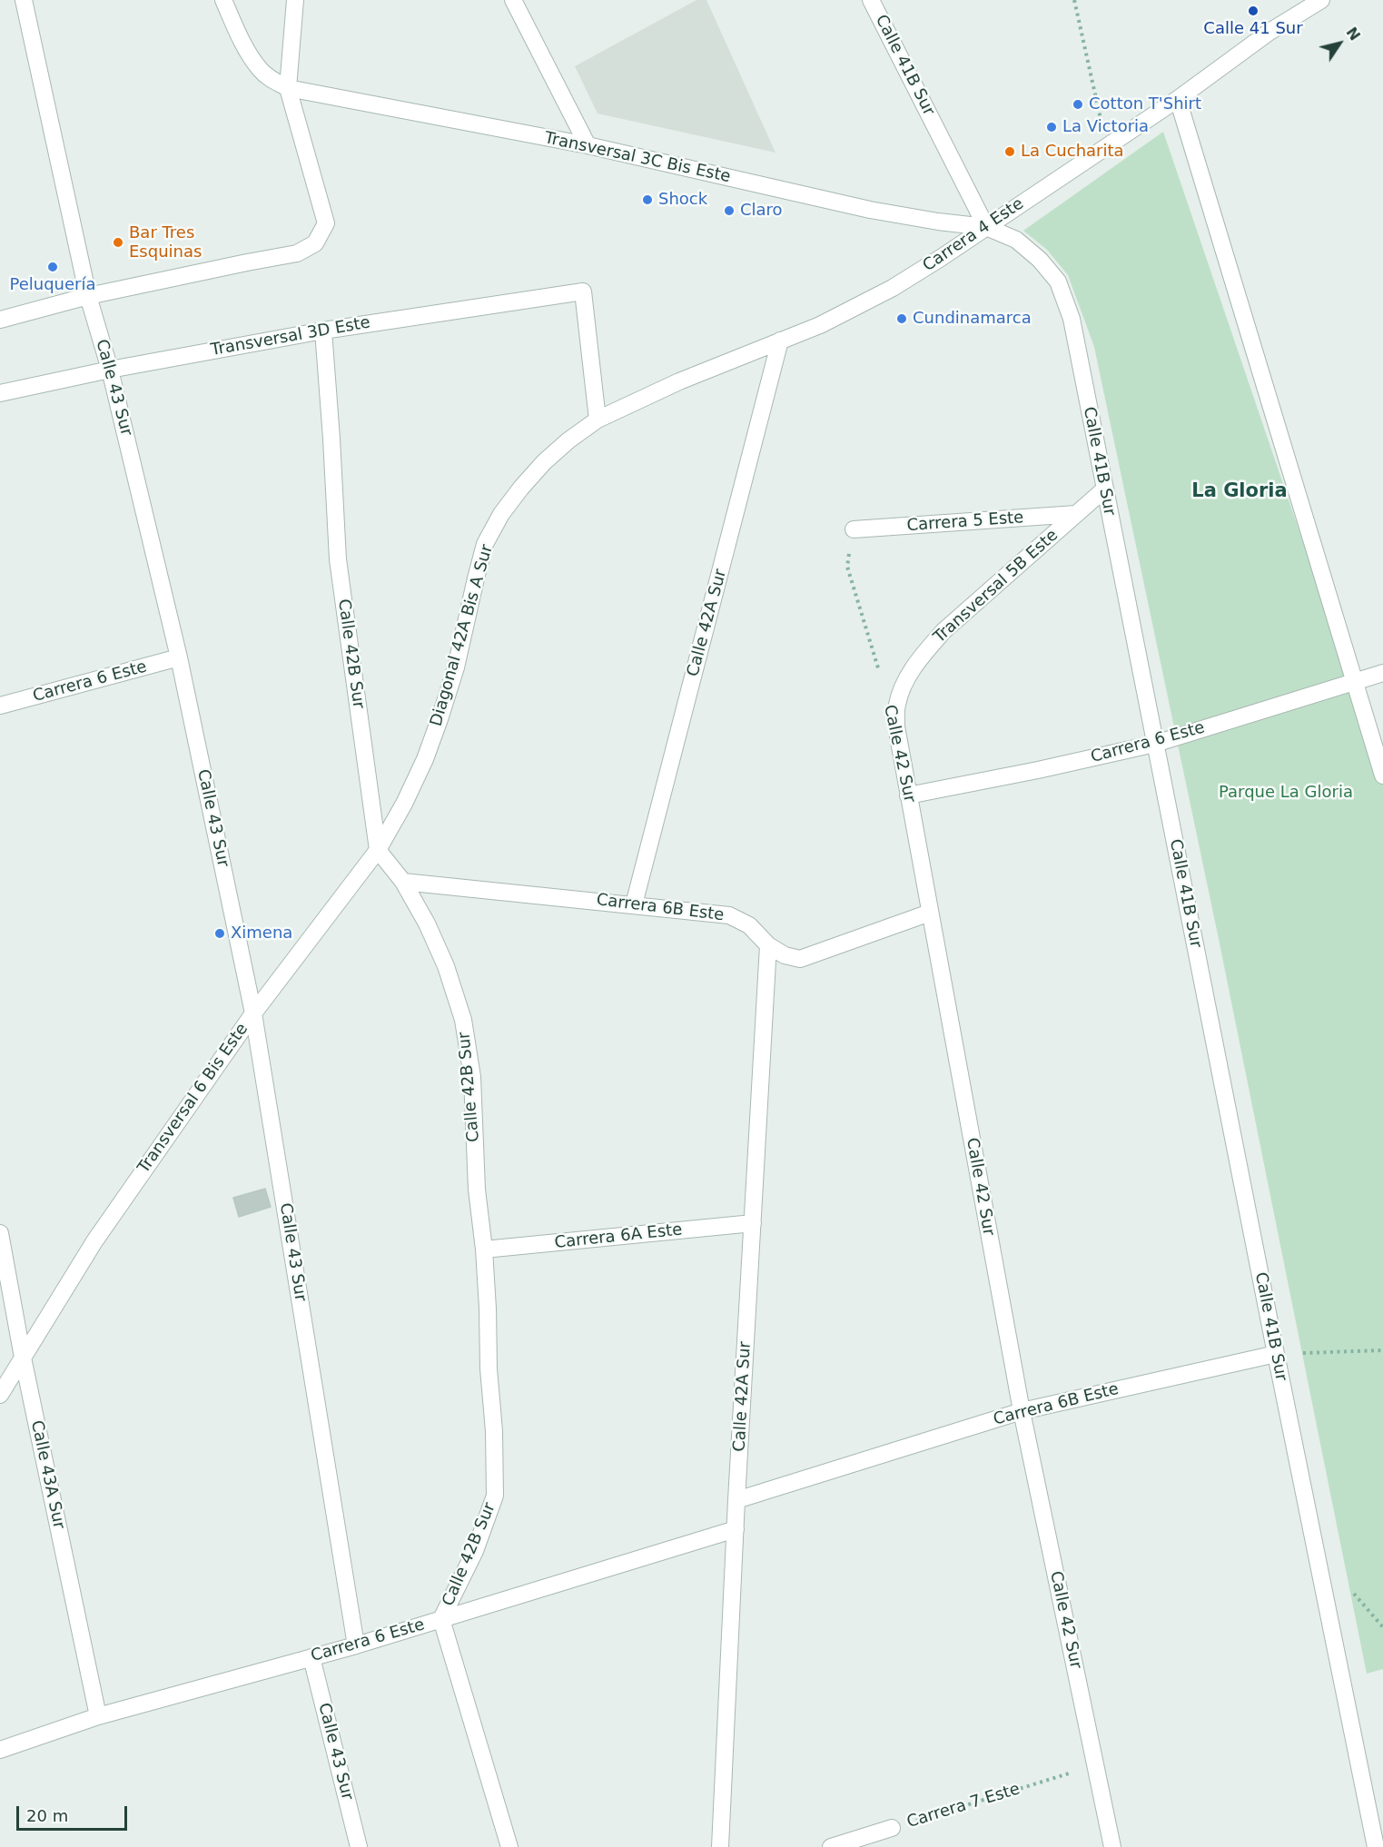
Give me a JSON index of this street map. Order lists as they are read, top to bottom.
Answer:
{
  "streets": {
    "street": [
      "Calle 41B Sur",
      "Transversal 3C Bis Este",
      "Carrera 4 Este",
      "Transversal 3D Este",
      "Calle 43 Sur",
      "Carrera 5 Este",
      "Transversal 5B Este",
      "Calle 42A Sur",
      "Diagonal 42A Bis A Sur",
      "Calle 42B Sur",
      "Carrera 6 Este",
      "Calle 42 Sur",
      "Carrera 6B Este",
      "Transversal 6 Bis Este",
      "Carrera 6A Este",
      "Calle 43A Sur",
      "Carrera 7 Este"
    ]
  },
  "crossings": [
    ["Calle 41B Sur", "Transversal 3C Bis Este"],
    ["Calle 41B Sur", "Carrera 4 Este"],
    ["Calle 41B Sur", "Transversal 5B Este"],
    ["Calle 41B Sur", "Carrera 6 Este"],
    ["Calle 41B Sur", "Carrera 6B Este"],
    ["Transversal 3C Bis Este", "Carrera 4 Este"],
    ["Carrera 4 Este", "Transversal 3D Este"],
    ["Carrera 4 Este", "Calle 42A Sur"],
    ["Carrera 4 Este", "Diagonal 42A Bis A Sur"],
    ["Transversal 3D Este", "Calle 43 Sur"],
    ["Transversal 3D Este", "Diagonal 42A Bis A Sur"],
    ["Transversal 3D Este", "Calle 42B Sur"],
    ["Calle 43 Sur", "Carrera 6 Este"],
    ["Calle 43 Sur", "Transversal 6 Bis Este"],
    ["Carrera 5 Este", "Transversal 5B Este"],
    ["Transversal 5B Este", "Calle 42 Sur"],
    ["Calle 42A Sur", "Carrera 6 Este"],
    ["Calle 42A Sur", "Carrera 6B Este"],
    ["Calle 42A Sur", "Carrera 6A Este"],
    ["Diagonal 42A Bis A Sur", "Calle 42B Sur"],
    ["Diagonal 42A Bis A Sur", "Transversal 6 Bis Este"],
    ["Calle 42B Sur", "Carrera 6 Este"],
    ["Calle 42B Sur", "Carrera 6B Este"],
    ["Calle 42B Sur", "Transversal 6 Bis Este"],
    ["Calle 42B Sur", "Carrera 6A Este"],
    ["Carrera 6 Este", "Calle 42 Sur"],
    ["Carrera 6 Este", "Calle 43A Sur"],
    ["Calle 42 Sur", "Carrera 6B Este"],
    ["Calle 42 Sur", "Carrera 7 Este"],
    ["Transversal 6 Bis Este", "Calle 43A Sur"]
  ],
  "districts": ["La Gloria"],
  "parks": ["Parque La Gloria"],
  "places": [
    "Calle 41 Sur",
    "Cotton T'Shirt",
    "La Victoria",
    "La Cucharita",
    "Shock",
    "Claro",
    "Bar Tres Esquinas",
    "Peluquería",
    "Cundinamarca",
    "Ximena"
  ],
  "scale_bar": "20 m",
  "north": "top right"
}
